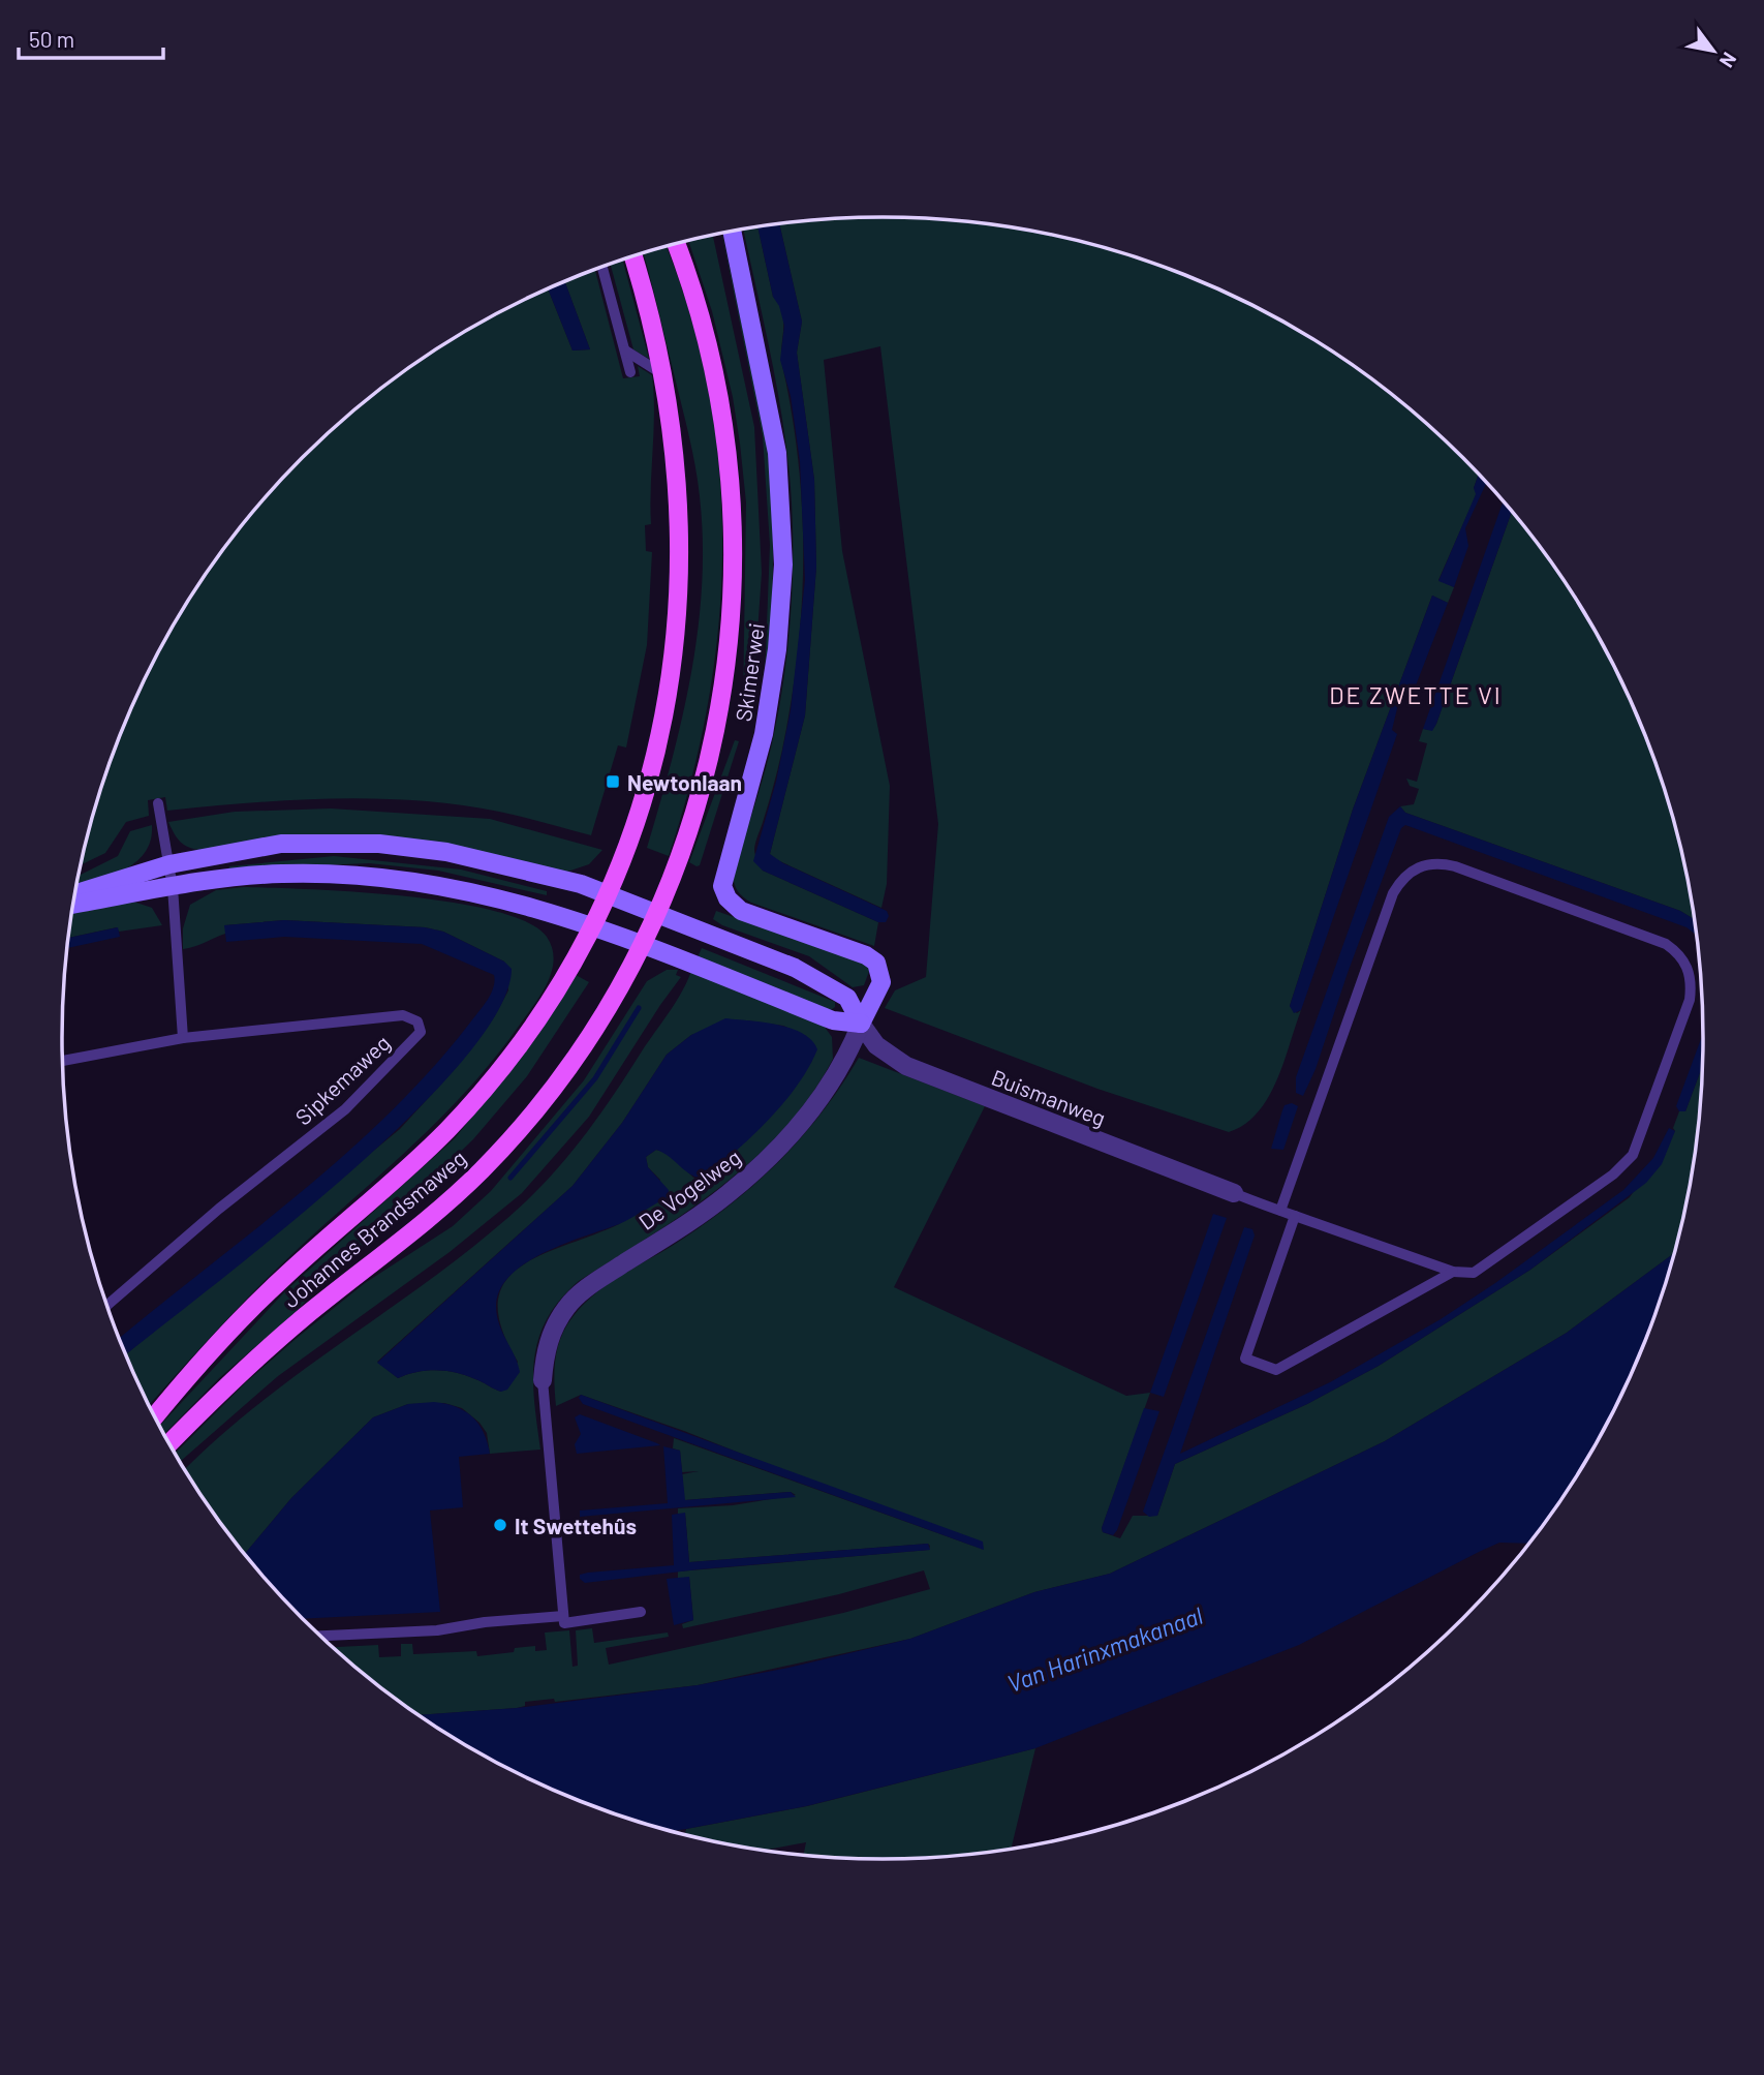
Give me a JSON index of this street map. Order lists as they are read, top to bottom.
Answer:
{
  "streets": {
    "main road": ["Johannes Brandsmaweg"],
    "street": ["Skimerwei", "Buismanweg", "De Vogelweg"],
    "lane": ["Sipkemaweg"]
  },
  "crossings": [
    ["Skimerwei", "Buismanweg"],
    ["Skimerwei", "De Vogelweg"],
    ["Buismanweg", "De Vogelweg"],
    ["Buismanweg", "Johannes Brandsmaweg"]
  ],
  "districts": ["DE ZWETTE VI"],
  "water": ["Van Harinxmakanaal"],
  "places": {
    "transit": ["Newtonlaan"],
    "other": ["It Swettehûs"]
  },
  "scale_bar": "50 m",
  "north": "bottom right"
}
